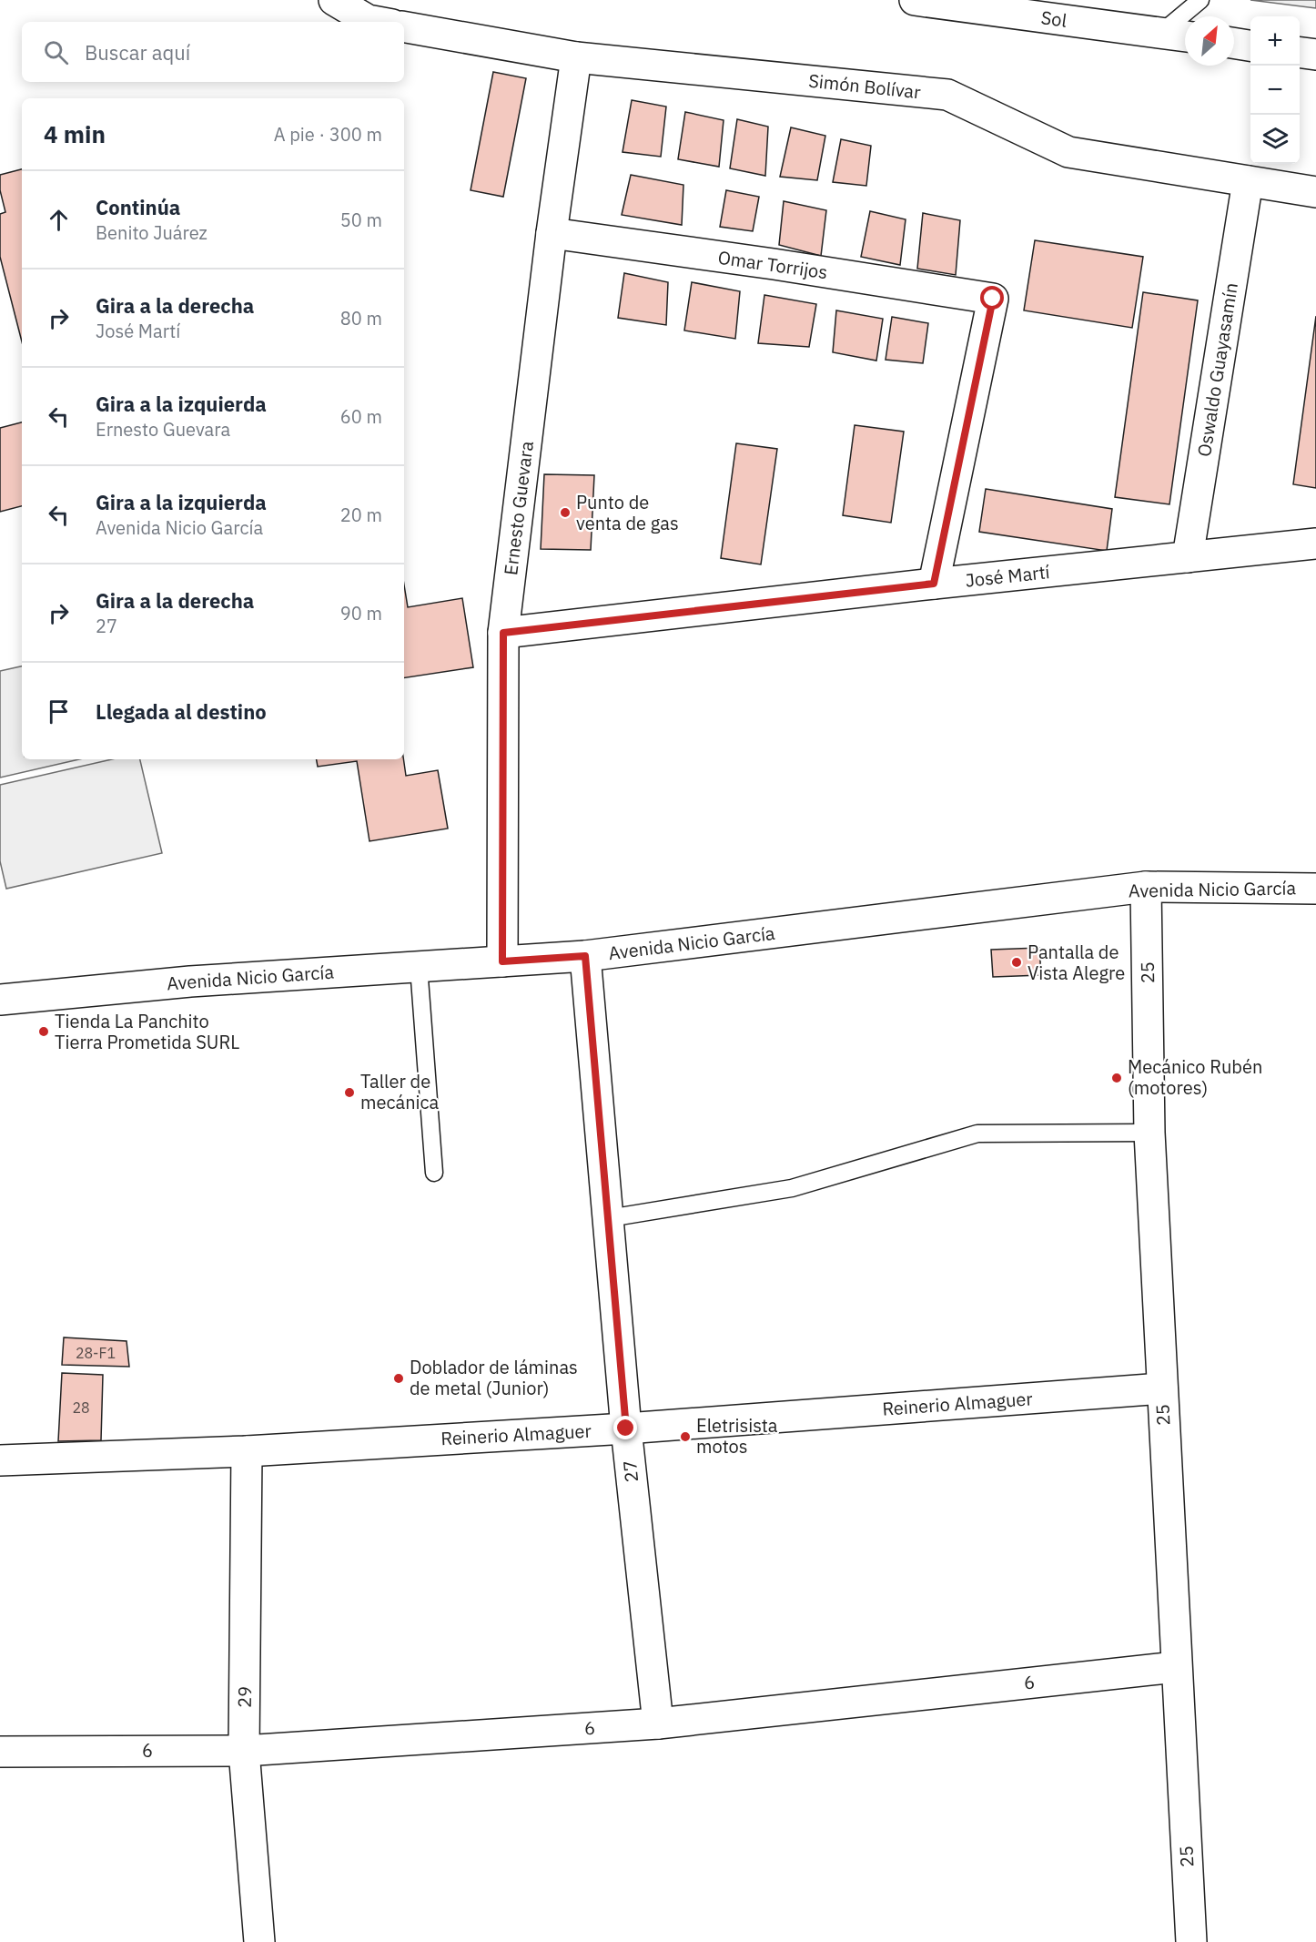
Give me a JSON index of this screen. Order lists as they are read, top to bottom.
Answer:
{
  "streets": {
    "street": [
      "Sol",
      "Simón Bolívar",
      "Omar Torrijos",
      "Oswaldo Guayasamín",
      "Ernesto Guevara",
      "José Martí",
      "Avenida Nicio García",
      "25",
      "Reinerio Almaguer",
      "27",
      "6",
      "29"
    ]
  },
  "crossings": [
    ["Simón Bolívar", "Oswaldo Guayasamín"],
    ["Simón Bolívar", "Ernesto Guevara"],
    ["Omar Torrijos", "Ernesto Guevara"],
    ["Omar Torrijos", "José Martí"],
    ["Oswaldo Guayasamín", "José Martí"],
    ["Ernesto Guevara", "José Martí"],
    ["Ernesto Guevara", "Avenida Nicio García"],
    ["Avenida Nicio García", "25"],
    ["Avenida Nicio García", "27"],
    ["25", "Reinerio Almaguer"],
    ["25", "6"],
    ["Reinerio Almaguer", "27"],
    ["Reinerio Almaguer", "29"],
    ["27", "6"],
    ["6", "29"]
  ],
  "places": [
    "Punto de venta de gas",
    "Pantalla de Vista Alegre",
    "Tienda La Panchito Tierra Prometida SURL",
    "Mecánico Rubén (motores)",
    "Taller de mecánica",
    "Doblador de láminas de metal (Junior)",
    "Eletrisista motos"
  ],
  "house_numbers": ["28-F1", "28"],
  "north": "top right",
  "page": {
    "map_buttons": ["+", "−"],
    "search": "Buscar aquí",
    "heading": ["4 min", "A pie · 300 m"],
    "list": [
      ["Continúa", "Benito Juárez", "50 m"],
      ["Gira a la derecha", "José Martí", "80 m"],
      ["Gira a la izquierda", "Ernesto Guevara", "60 m"],
      ["Gira a la izquierda", "Avenida Nicio García", "20 m"],
      ["Gira a la derecha", "27", "90 m"],
      "Llegada al destino"
    ]
  }
}
